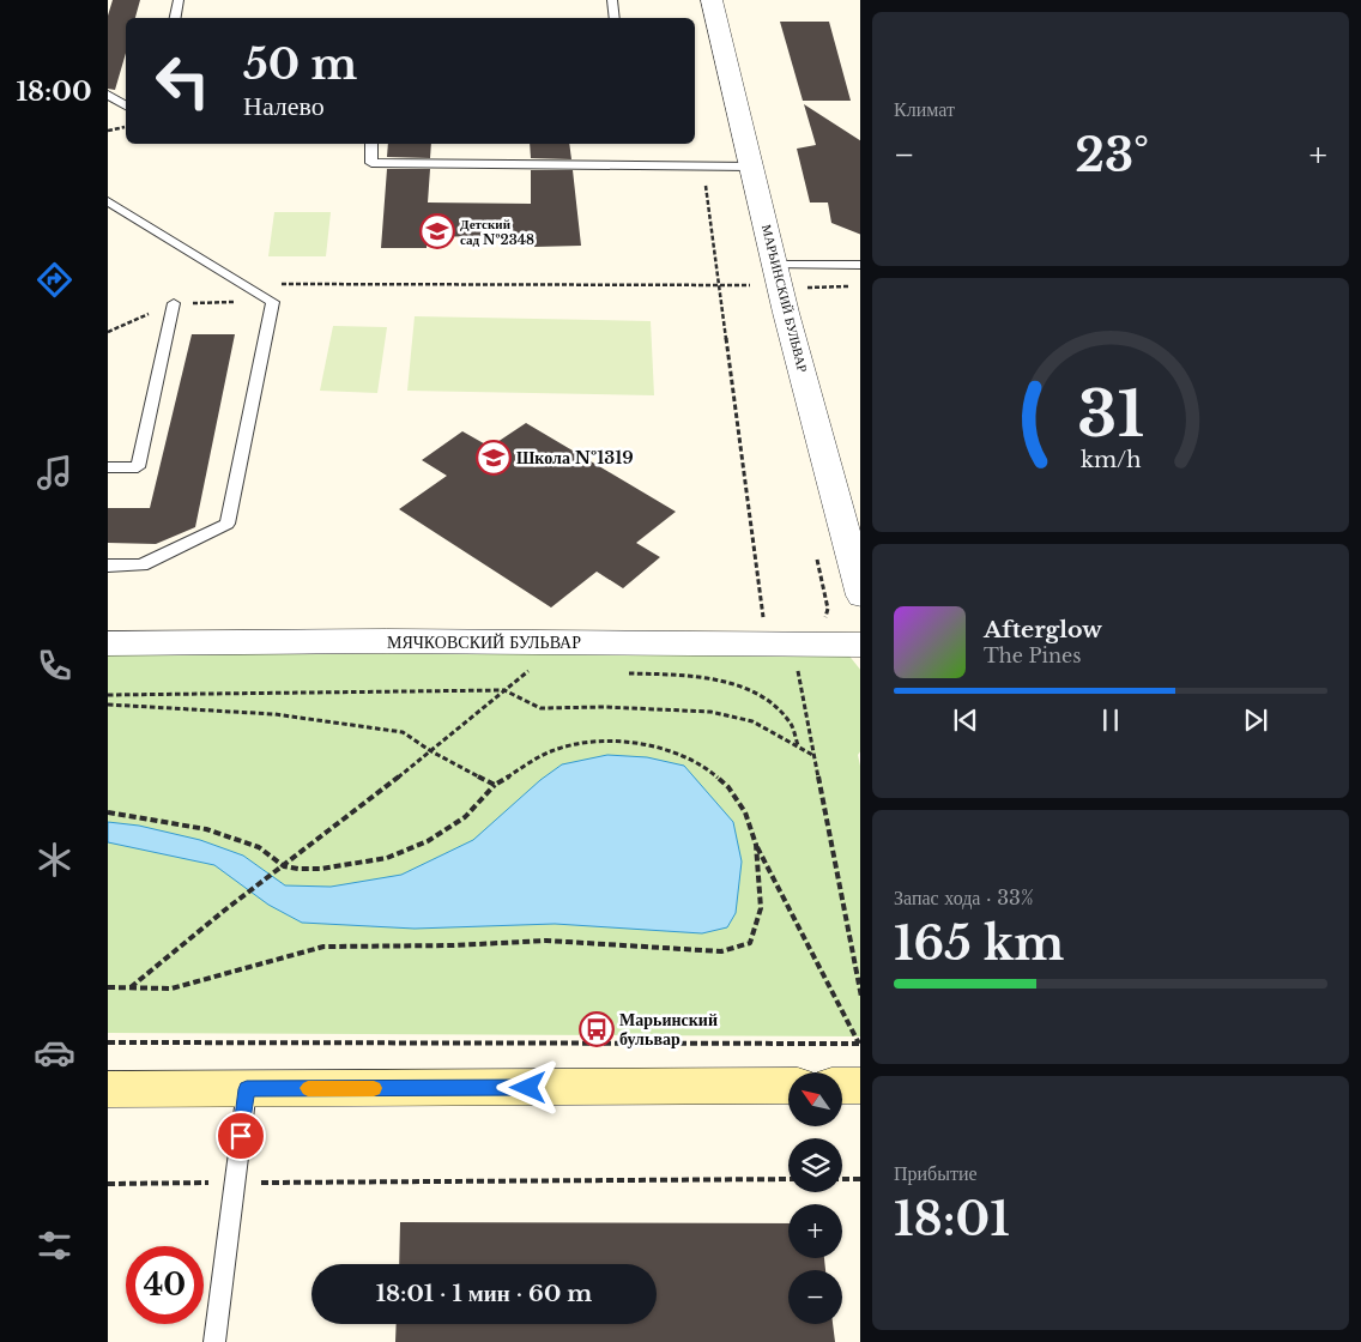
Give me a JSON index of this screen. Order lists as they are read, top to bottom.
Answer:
{
  "streets": {
    "street": ["МАРЬИНСКИЙ БУЛЬВАР", "МЯЧКОВСКИЙ БУЛЬВАР"]
  },
  "places": {
    "school or university": ["Детский сад №2348", "Школа №1319"],
    "bus stop": ["Марьинский бульвар"]
  },
  "north": "top left",
  "page": {
    "tabs": "18:00",
    "tile": [
      "Климат",
      ["Запас хода · 33%", "165 km"],
      ["Прибытие", "18:01"]
    ],
    "turn": ["50 m", "Налево"],
    "heat": ["−", "23°", "+"],
    "song": ["Afterglow", "The Pines"],
    "map_buttons": ["+", "−"],
    "limit": "40",
    "trip": "18:01 · 1 мин · 60 m",
    "gauge": ["31", "km/h"]
  }
}
